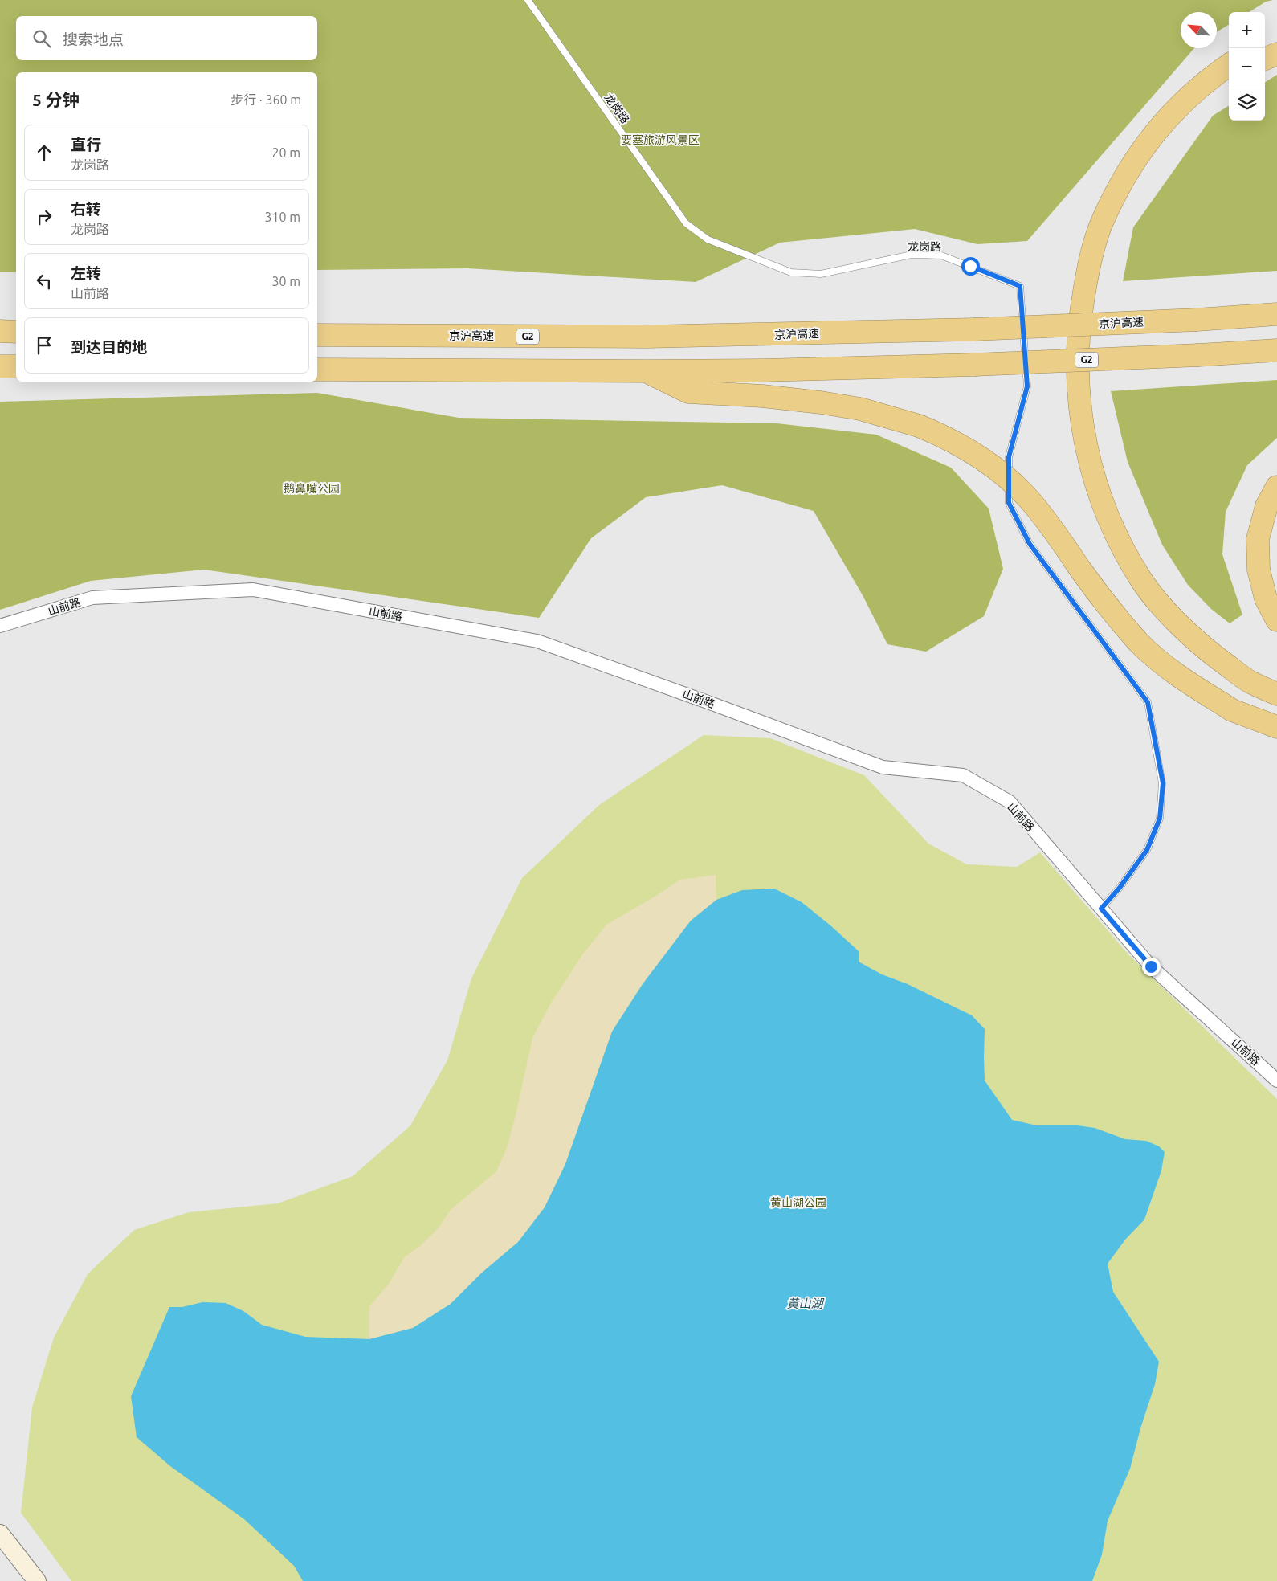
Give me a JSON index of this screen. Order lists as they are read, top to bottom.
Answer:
{
  "streets": {
    "highway": ["京沪高速", "G2"],
    "street": ["山前路"],
    "lane": ["龙岗路"]
  },
  "crossings": [
    ["龙岗路", "山前路"]
  ],
  "water": ["黄山湖"],
  "parks": ["要塞旅游风景区", "鹅鼻嘴公园", "黄山湖公园"],
  "north": "top left",
  "page": {
    "map_buttons": ["+", "−"],
    "search": "搜索地点",
    "heading": ["5 分钟", "步行 · 360 m"],
    "list": [
      ["直行", "龙岗路", "20 m"],
      ["右转", "龙岗路", "310 m"],
      ["左转", "山前路", "30 m"],
      "到达目的地"
    ]
  }
}
